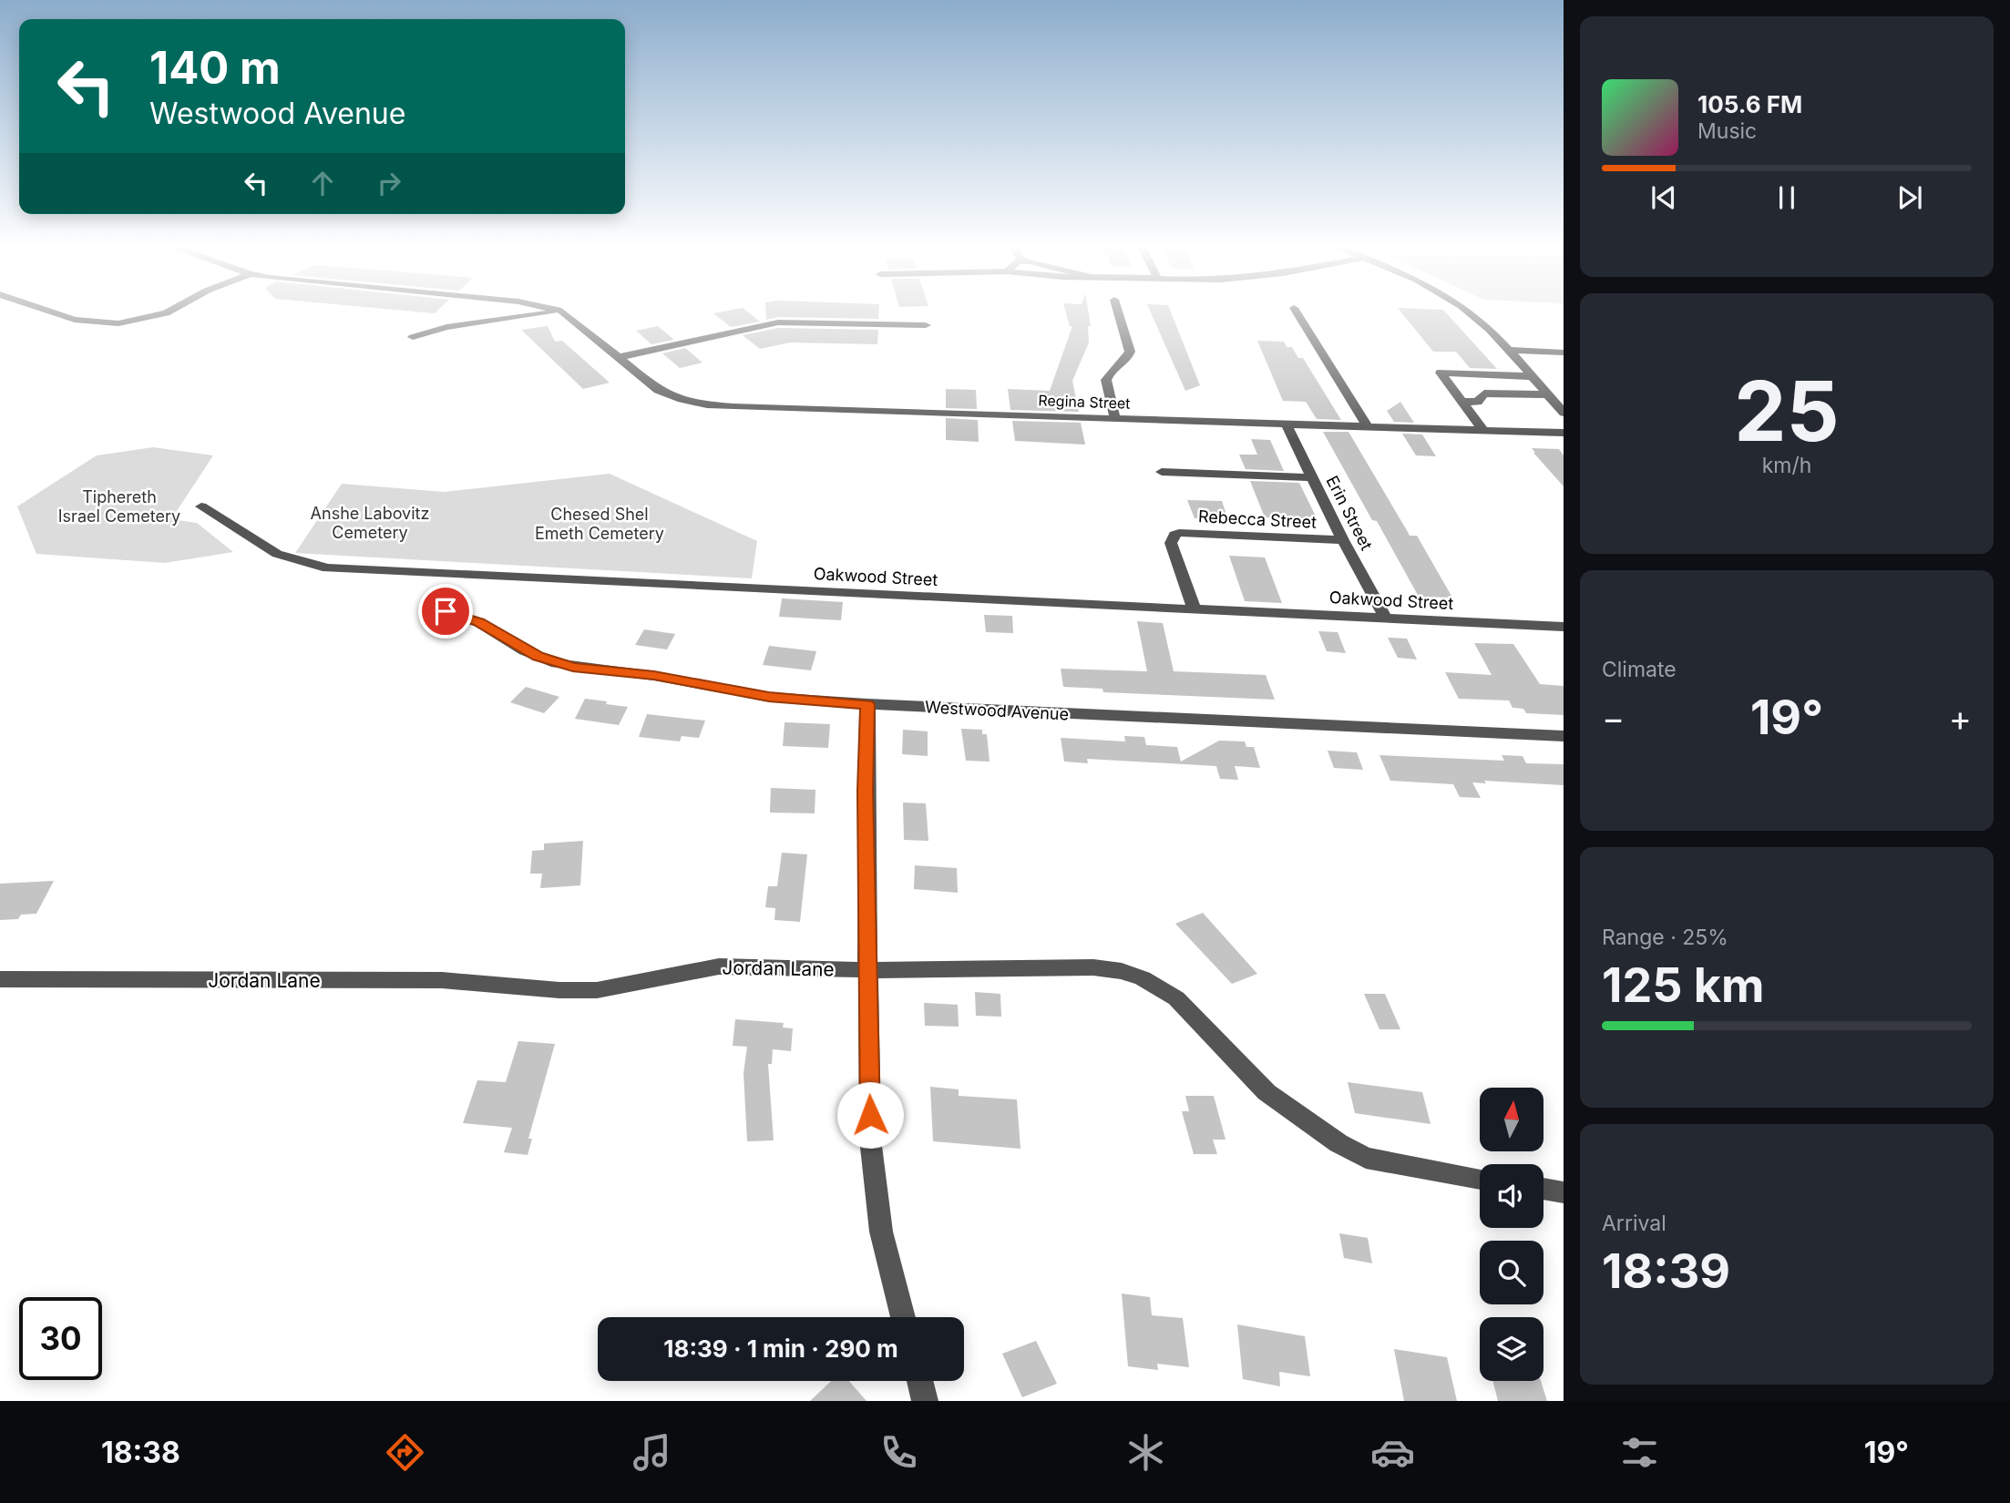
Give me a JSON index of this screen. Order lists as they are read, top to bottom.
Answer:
{
  "streets": {
    "street": [
      "Regina Street",
      "Erin Street",
      "Rebecca Street",
      "Oakwood Street",
      "Westwood Avenue",
      "Jordan Lane"
    ]
  },
  "crossings": [
    ["Regina Street", "Erin Street"],
    ["Erin Street", "Rebecca Street"],
    ["Erin Street", "Oakwood Street"],
    ["Rebecca Street", "Oakwood Street"]
  ],
  "parks": ["Tiphereth Israel Cemetery", "Anshe Labovitz Cemetery", "Chesed Shel Emeth Cemetery"],
  "north": "top",
  "page": {
    "turn": ["140 m", "Westwood Avenue"],
    "song": ["105.6 FM", "Music"],
    "tile": [
      ["25", "km/h"],
      "Climate",
      ["Range · 25%", "125 km"],
      ["Arrival", "18:39"]
    ],
    "heat": ["−", "19°", "+"],
    "limit": "30",
    "trip": "18:39 · 1 min · 290 m",
    "tabs": ["18:38", "19°"]
  }
}
